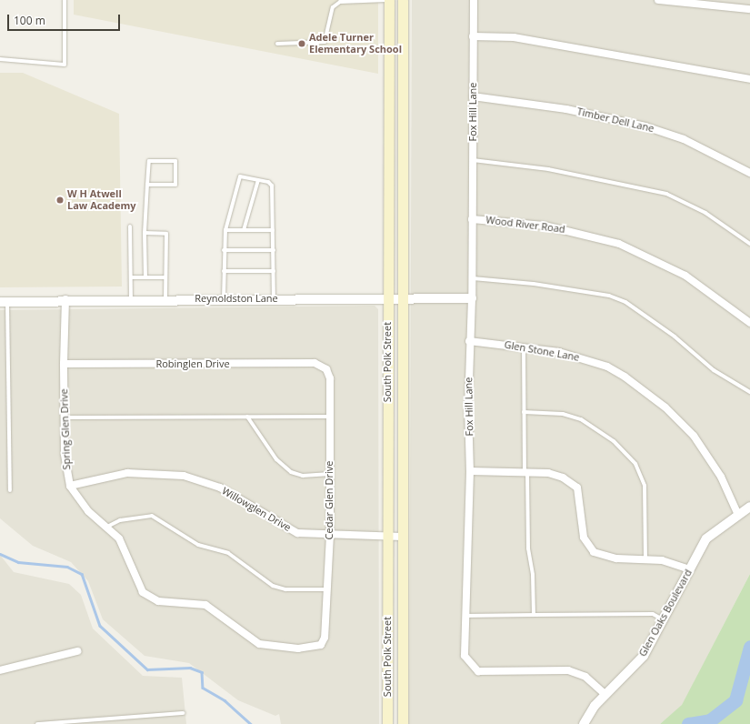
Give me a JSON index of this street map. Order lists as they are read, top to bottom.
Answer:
{
  "streets": {
    "main road": ["South Polk Street"],
    "street": [
      "Fox Hill Lane",
      "Timber Dell Lane",
      "Wood River Road",
      "Reynoldston Lane",
      "Glen Stone Lane",
      "Robinglen Drive",
      "Spring Glen Drive",
      "Cedar Glen Drive",
      "Willowglen Drive",
      "Glen Oaks Boulevard"
    ]
  },
  "crossings": [
    ["Fox Hill Lane", "Timber Dell Lane"],
    ["Fox Hill Lane", "Wood River Road"],
    ["Fox Hill Lane", "Reynoldston Lane"],
    ["Fox Hill Lane", "Glen Stone Lane"],
    ["Fox Hill Lane", "Glen Oaks Boulevard"],
    ["Reynoldston Lane", "South Polk Street"],
    ["Reynoldston Lane", "Spring Glen Drive"],
    ["Glen Stone Lane", "Glen Oaks Boulevard"],
    ["South Polk Street", "Willowglen Drive"],
    ["Robinglen Drive", "Spring Glen Drive"],
    ["Robinglen Drive", "Cedar Glen Drive"],
    ["Spring Glen Drive", "Cedar Glen Drive"],
    ["Spring Glen Drive", "Willowglen Drive"],
    ["Cedar Glen Drive", "Willowglen Drive"]
  ],
  "places": ["Adele Turner Elementary School", "W H Atwell Law Academy"],
  "scale_bar": "100 m"
}
